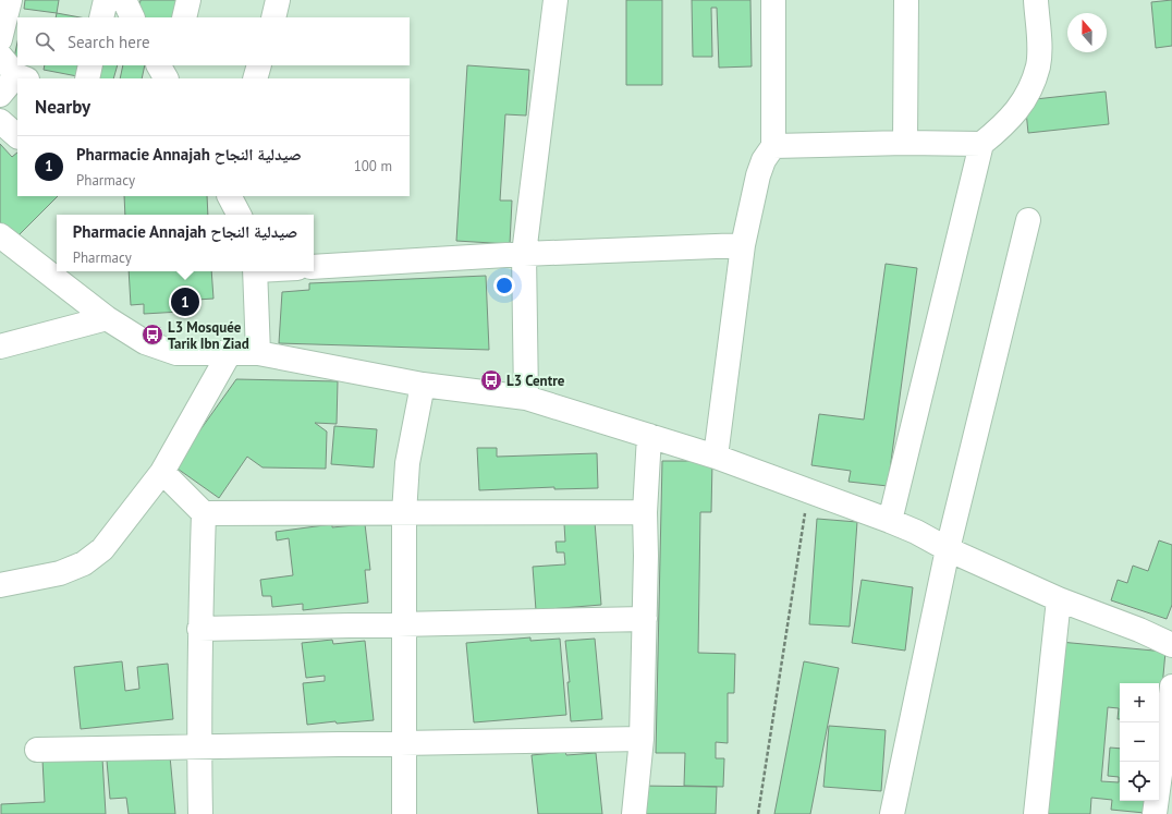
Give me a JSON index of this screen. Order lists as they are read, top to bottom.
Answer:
{
  "places": {
    "bus stop": ["L3 Mosquée Tarik Ibn Ziad", "L3 Centre"]
  },
  "north": "top",
  "page": {
    "search": "Search here",
    "heading": "Nearby",
    "list": [
      {
        "mark": "1",
        "name": "Pharmacie Annajah صيدلية النجاح",
        "note": "Pharmacy",
        "value": "100 m"
      }
    ],
    "popup": ["Pharmacie Annajah صيدلية النجاح", "Pharmacy"],
    "pins": "1",
    "map_buttons": ["+", "−"]
  }
}
